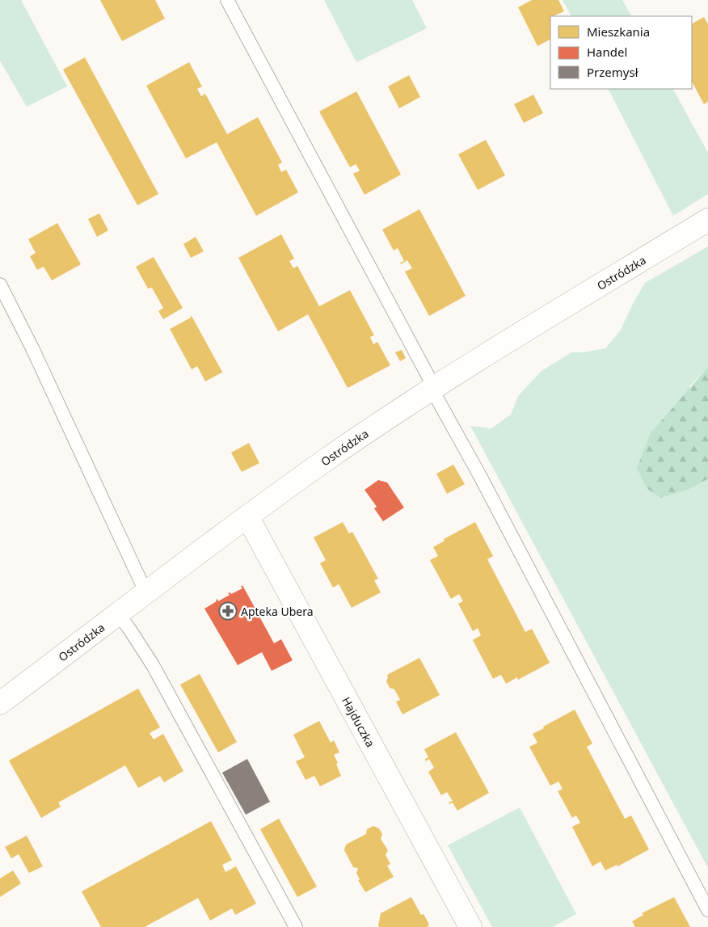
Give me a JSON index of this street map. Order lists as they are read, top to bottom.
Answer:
{
  "streets": {
    "street": ["Ostródzka", "Hajduczka"]
  },
  "crossings": [
    ["Ostródzka", "Hajduczka"]
  ],
  "places": {
    "pharmacy": ["Apteka Ubera"]
  },
  "legend": ["Mieszkania", "Handel", "Przemysł"]
}
